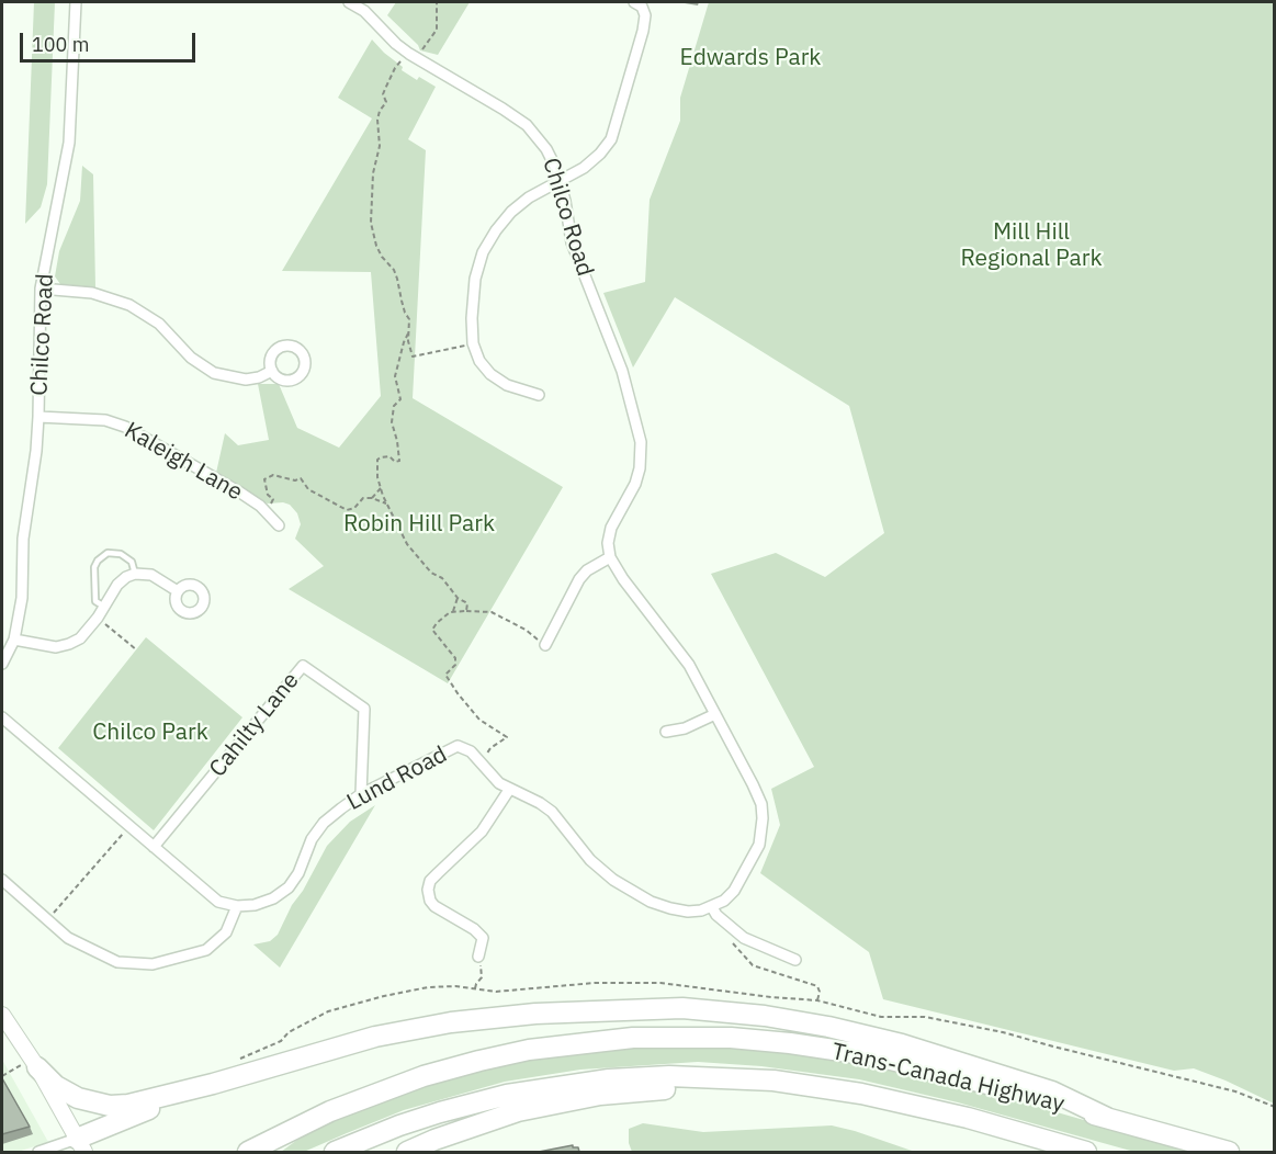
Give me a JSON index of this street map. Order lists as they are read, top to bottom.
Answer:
{
  "streets": {
    "highway": ["Trans-Canada Highway"],
    "street": [
      "Chilco Road",
      "Kaleigh Lane",
      "Cahilty Lane",
      "Lund Road"
    ]
  },
  "crossings": [
    ["Chilco Road", "Kaleigh Lane"],
    ["Cahilty Lane", "Lund Road"]
  ],
  "parks": [
    "Edwards Park",
    "Mill Hill Regional Park",
    "Robin Hill Park",
    "Chilco Park"
  ],
  "scale_bar": "100 m"
}
